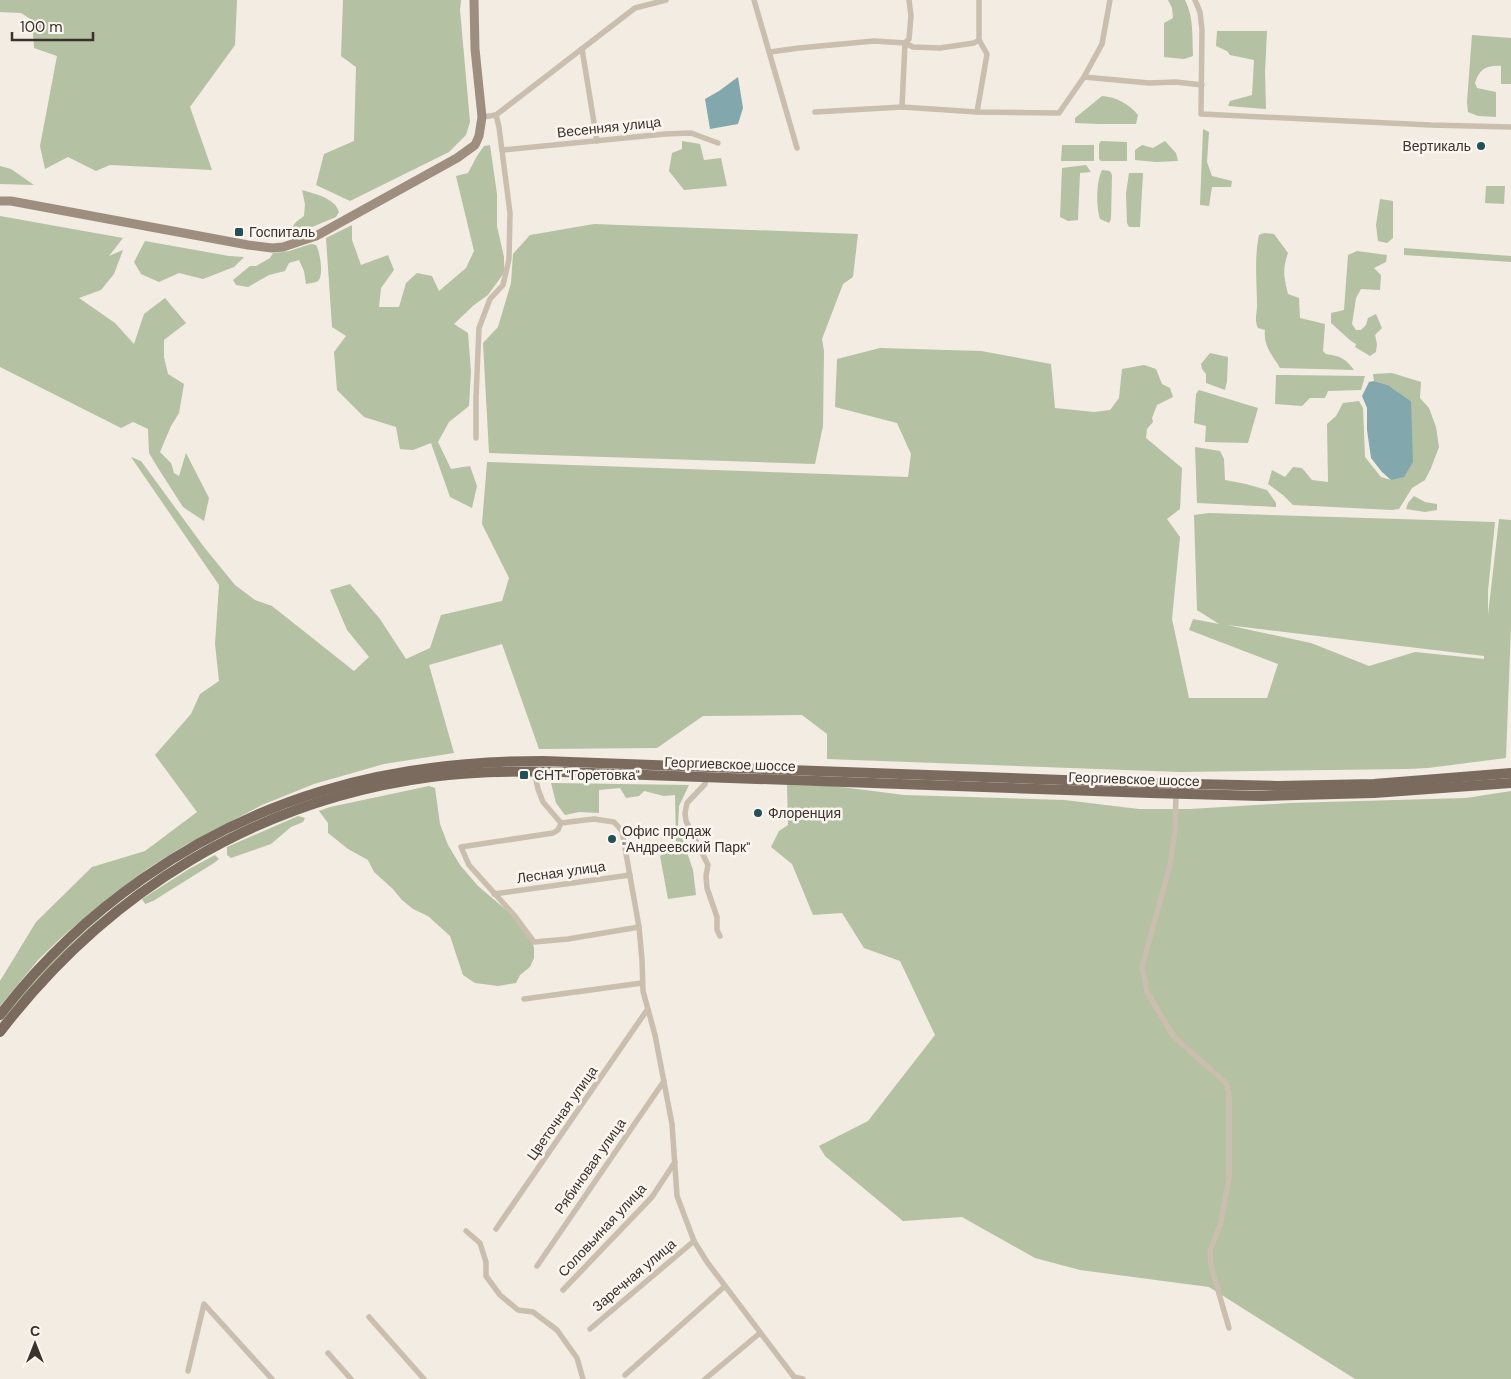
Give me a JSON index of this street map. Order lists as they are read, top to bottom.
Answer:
{
  "streets": {
    "main road": ["Георгиевское шоссе"],
    "street": [
      "Весенняя улица",
      "Лесная улица",
      "Цветочная улица",
      "Рябиновая улица",
      "Соловьиная улица",
      "Заречная улица"
    ]
  },
  "places": {
    "other": ["Вертикаль", "Флоренция", "Офис продаж \"Андреевский Парк\""],
    "transit": ["Госпиталь", "СНТ \"Горетовка\""]
  },
  "scale_bar": "100 m",
  "north": "top"
}
